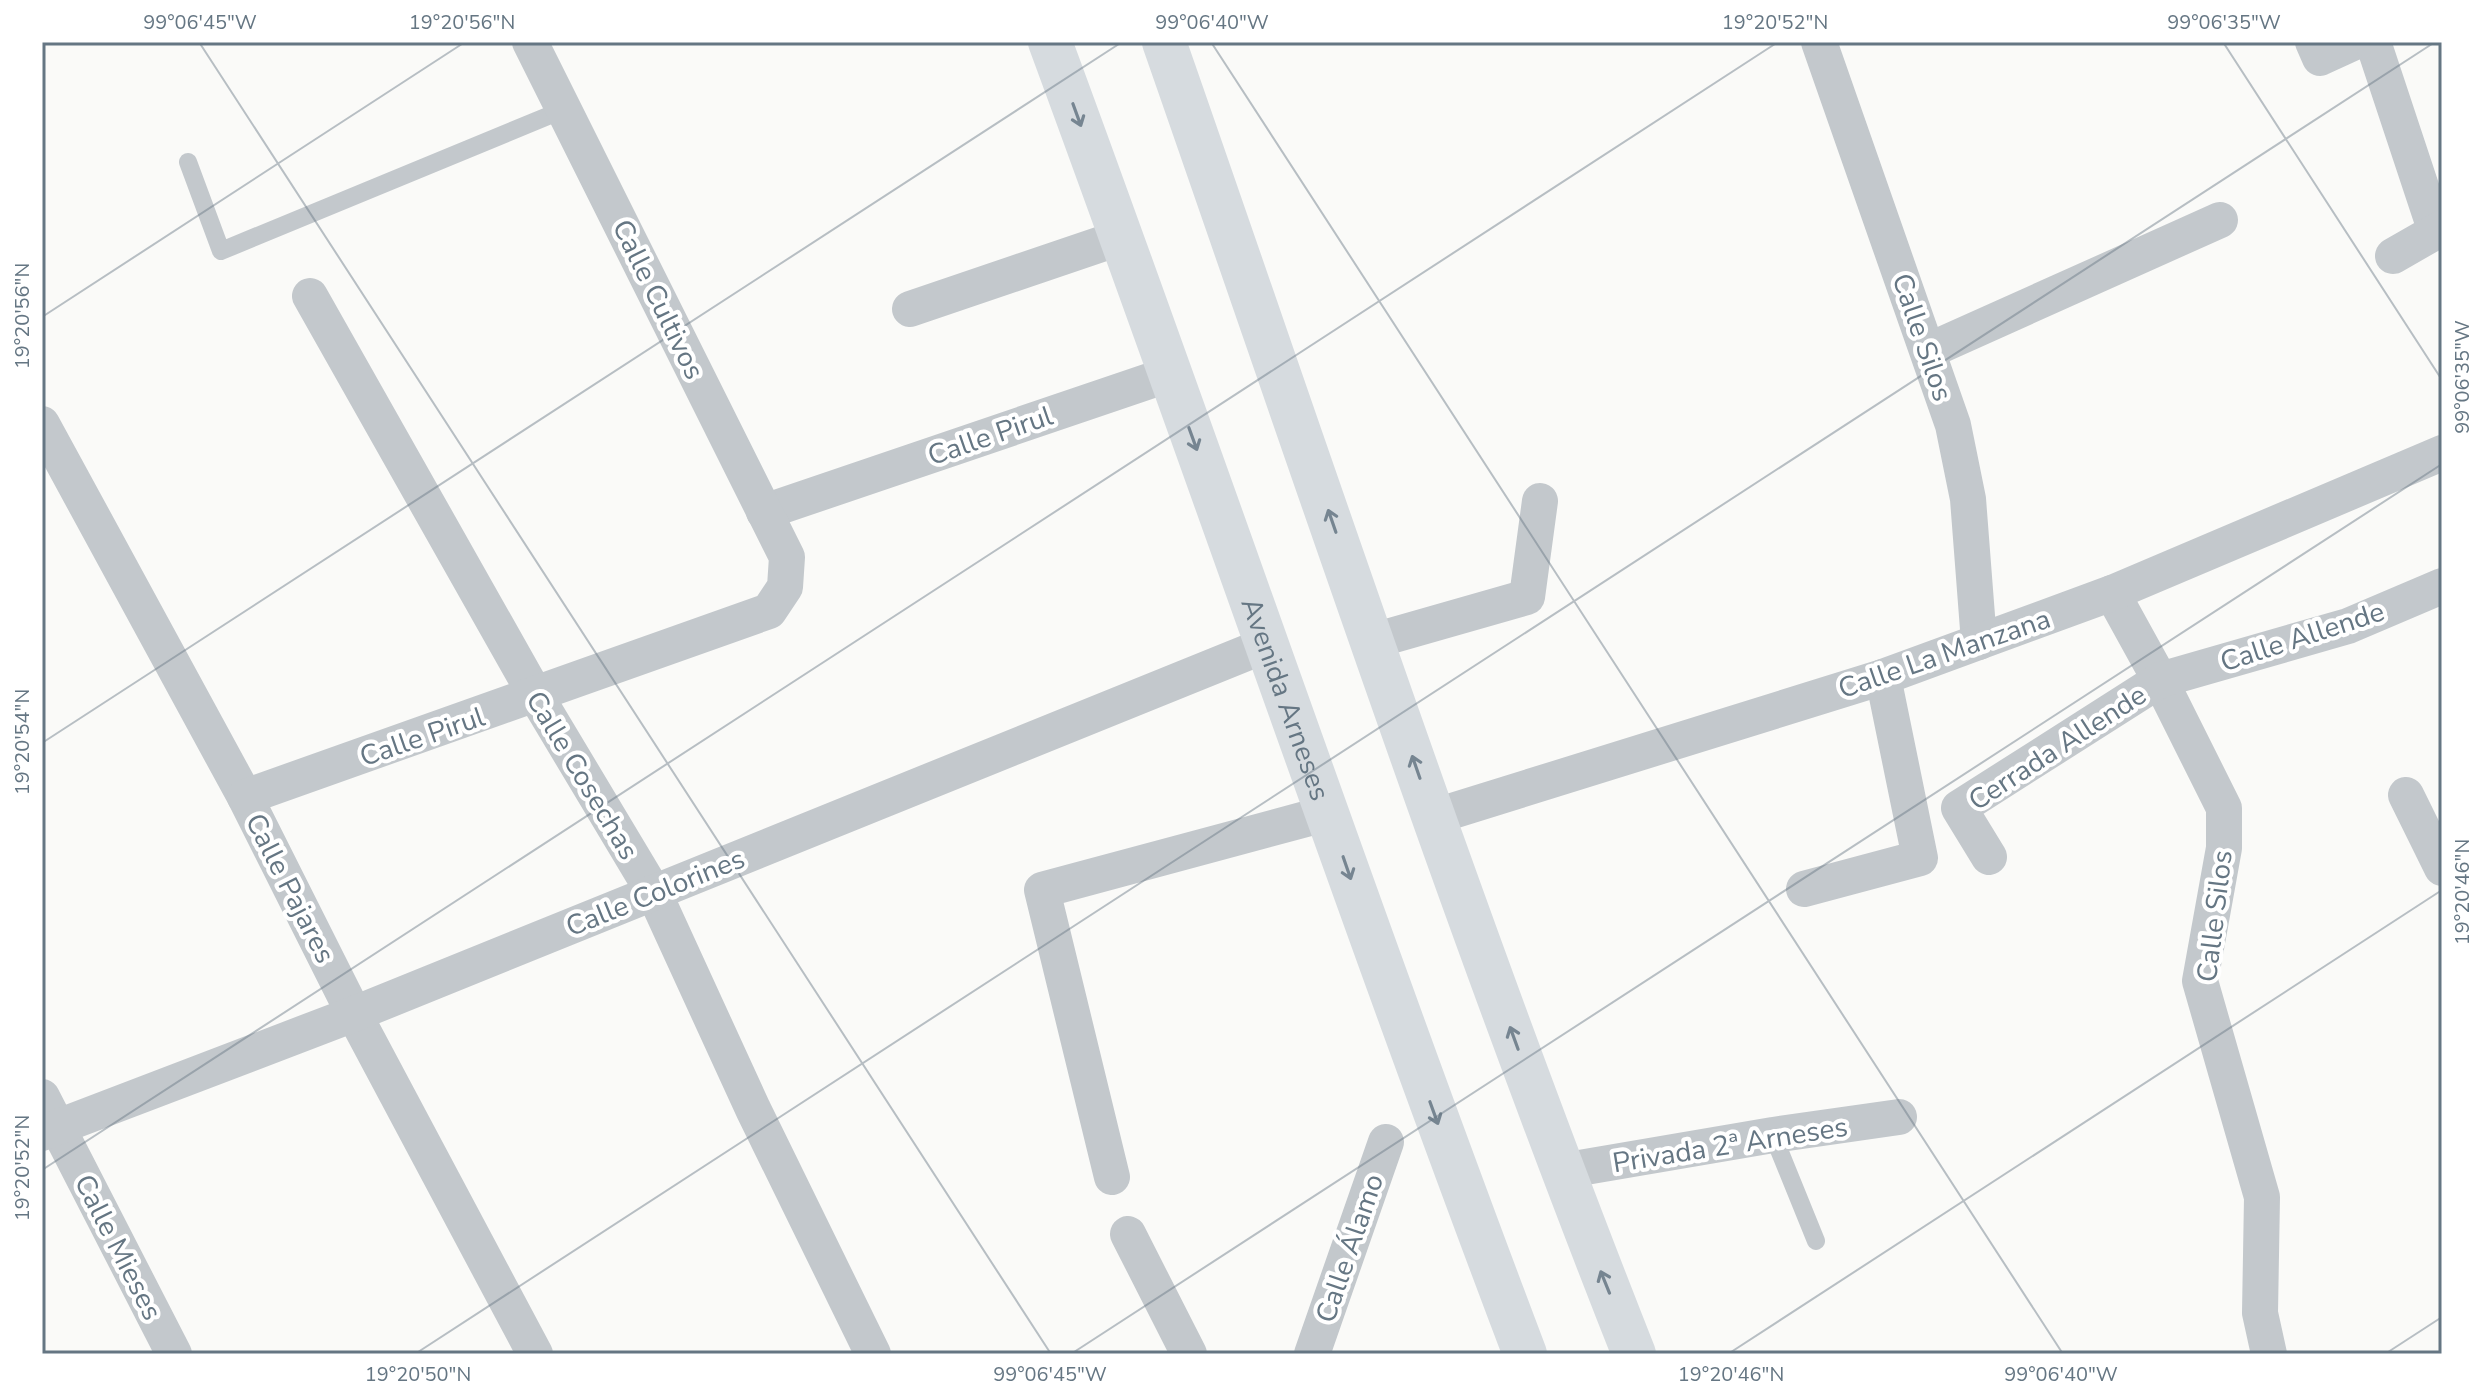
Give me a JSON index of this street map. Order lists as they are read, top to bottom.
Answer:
{
  "streets": {
    "main road": ["Avenida Arneses"],
    "street": [
      "Calle Cultivos",
      "Calle Silos",
      "Calle Pirul",
      "Calle Allende",
      "Calle La Manzana",
      "Cerrada Allende",
      "Calle Cosechas",
      "Calle Pajares",
      "Calle Colorines",
      "Privada 2ª Arneses",
      "Calle Mieses",
      "Calle Álamo"
    ]
  },
  "crossings": [
    ["Calle Cultivos", "Calle Pirul"],
    ["Calle Silos", "Calle Allende"],
    ["Calle Silos", "Calle La Manzana"],
    ["Calle Silos", "Cerrada Allende"],
    ["Calle Pirul", "Avenida Arneses"],
    ["Calle Pirul", "Calle Cosechas"],
    ["Calle Pirul", "Calle Pajares"],
    ["Calle Allende", "Cerrada Allende"],
    ["Avenida Arneses", "Calle Colorines"],
    ["Calle Cosechas", "Calle Colorines"],
    ["Calle Pajares", "Calle Colorines"],
    ["Calle Colorines", "Calle Mieses"]
  ],
  "coordinates": [
    "99°06'45\"W",
    "19°20'56\"N",
    "99°06'40\"W",
    "19°20'52\"N",
    "99°06'35\"W",
    "19°20'54\"N",
    "19°20'46\"N",
    "19°20'50\"N"
  ]
}
